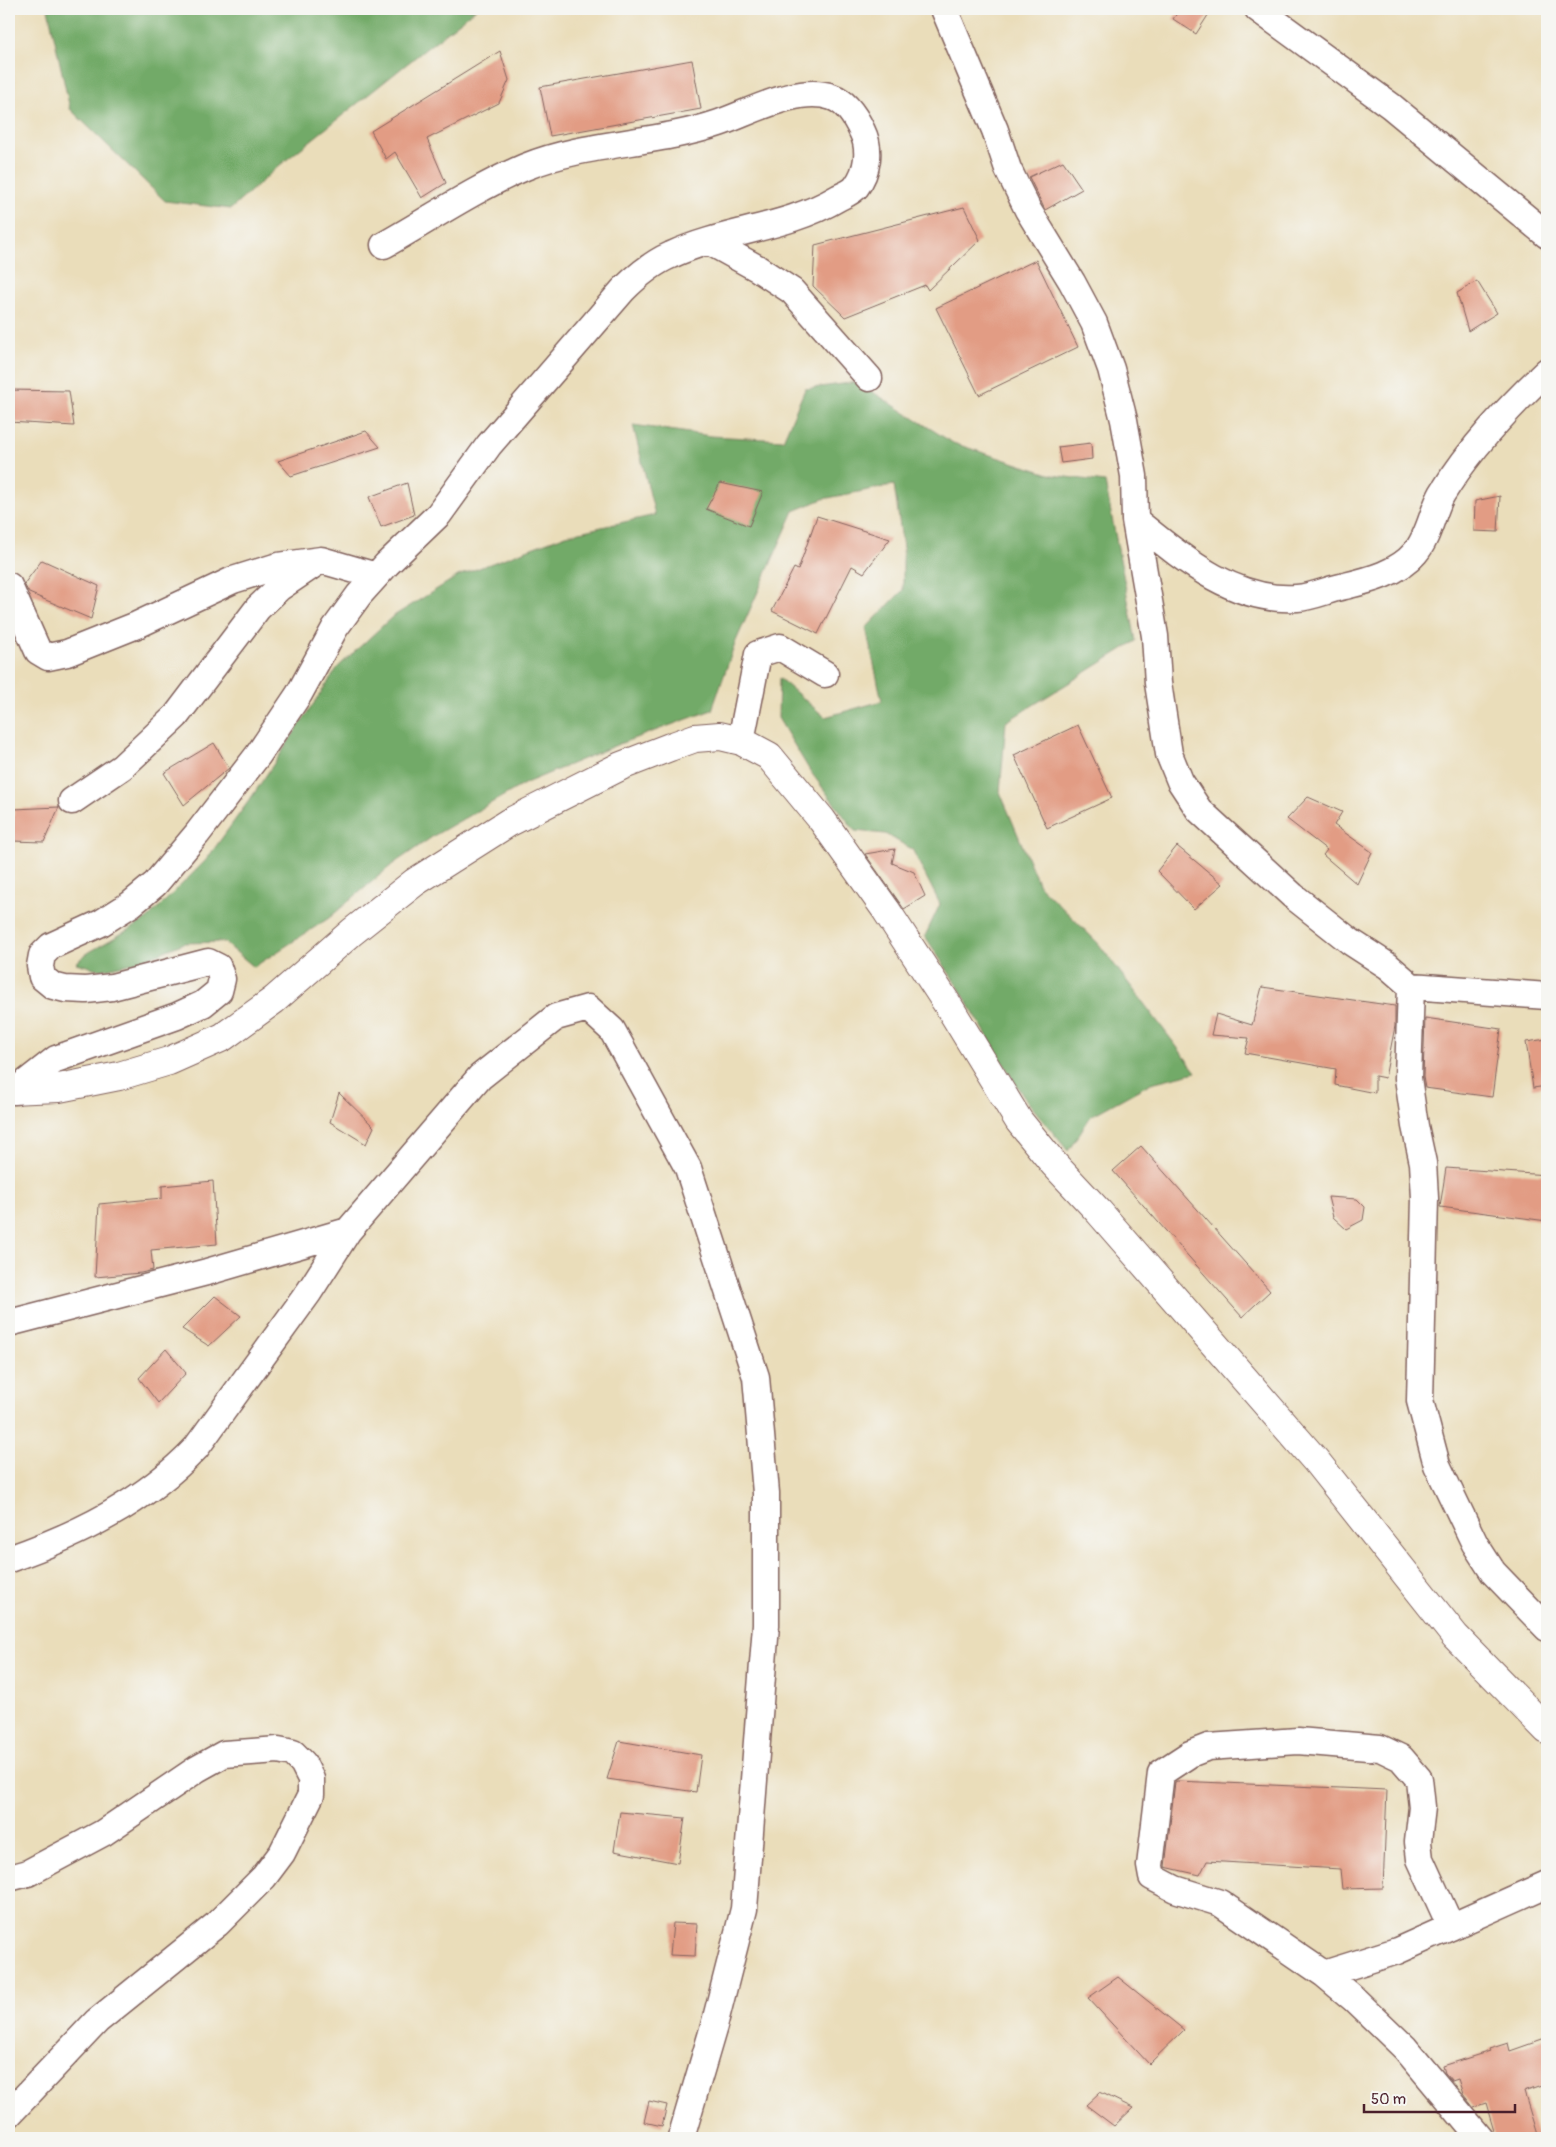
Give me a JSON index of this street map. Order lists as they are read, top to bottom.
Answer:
{
  "scale_bar": "50 m"
}
